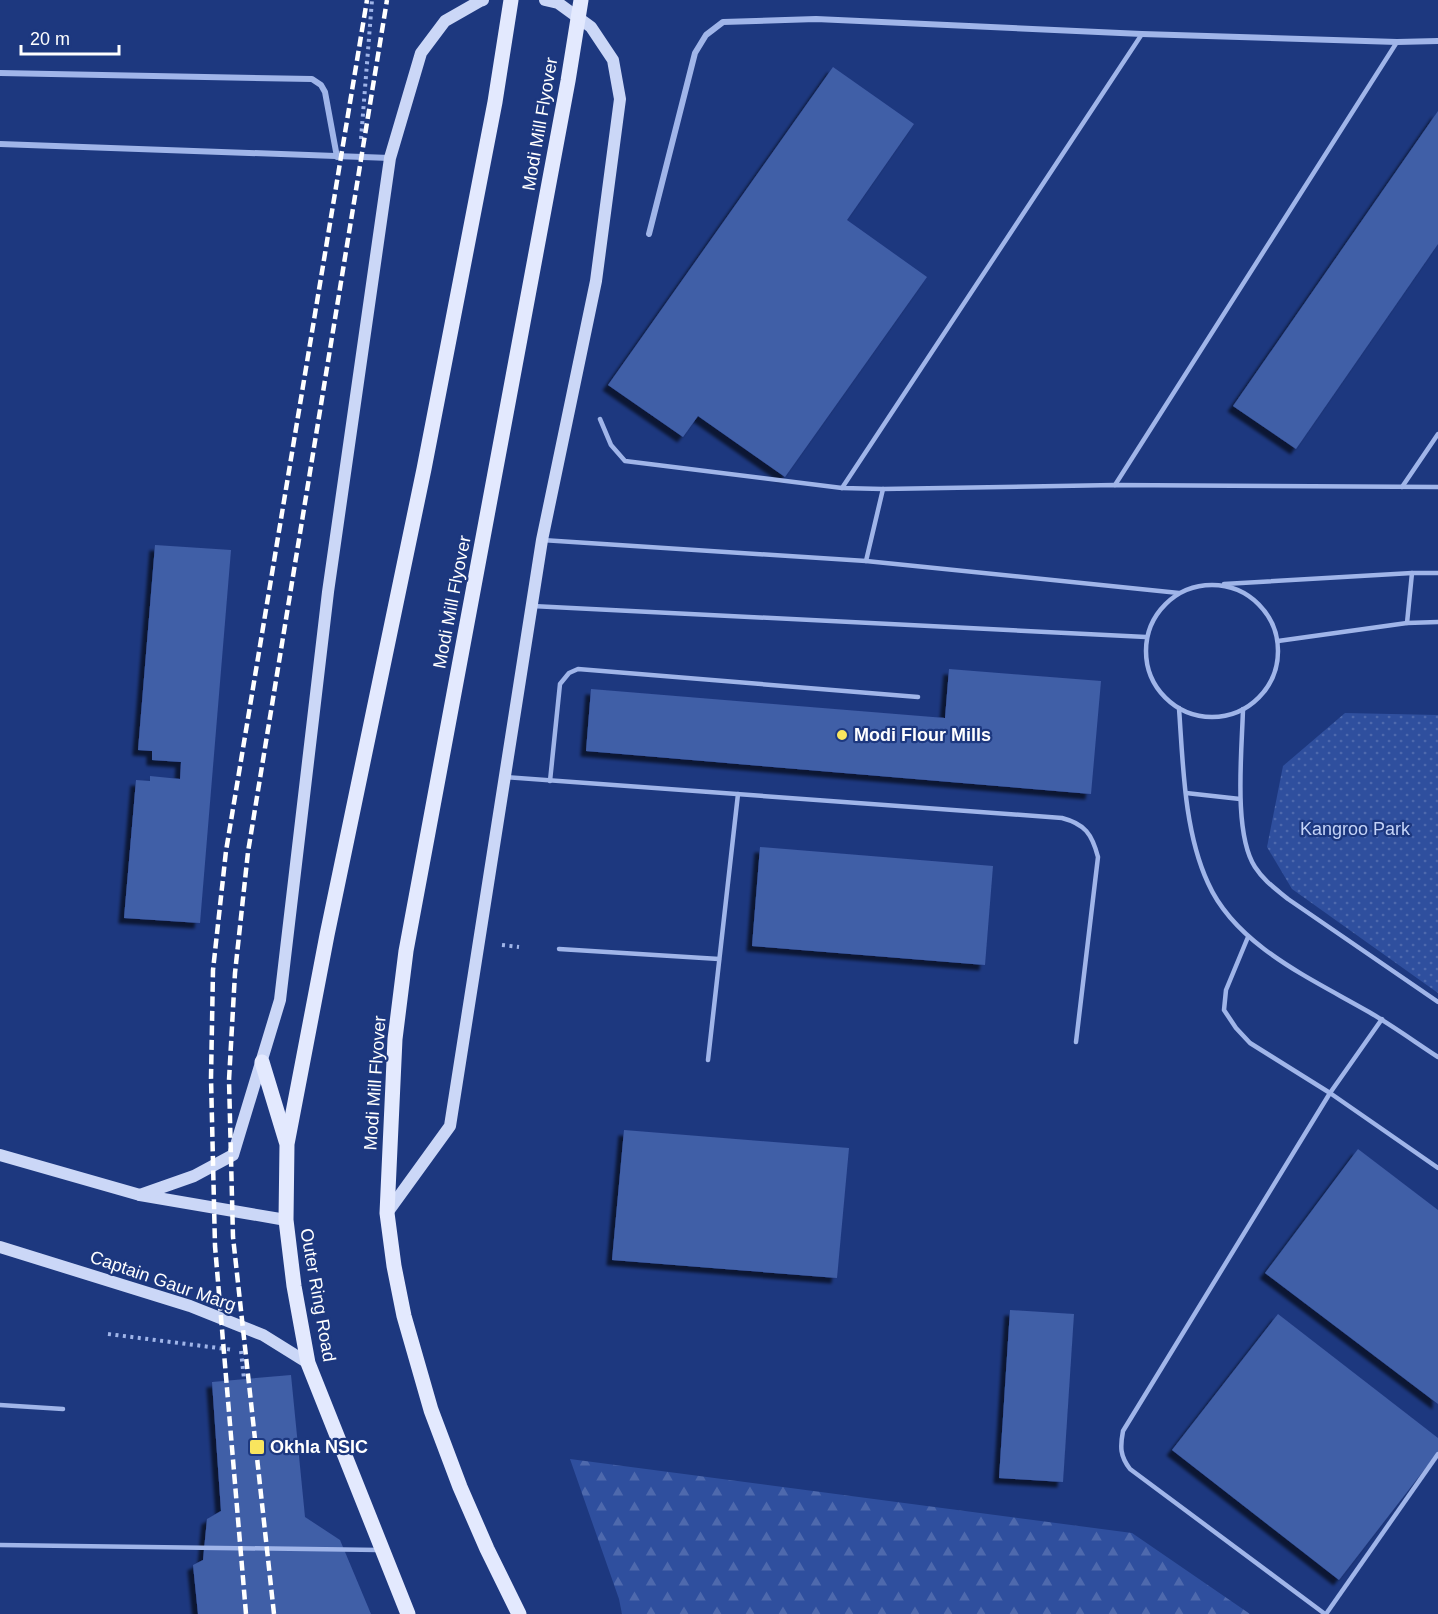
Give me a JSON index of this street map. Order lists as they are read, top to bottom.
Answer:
{
  "streets": {
    "main road": ["Modi Mill Flyover", "Captain Gaur Marg", "Outer Ring Road"]
  },
  "crossings": [
    ["Captain Gaur Marg", "Outer Ring Road"]
  ],
  "parks": ["Kangroo Park"],
  "places": {
    "other": ["Modi Flour Mills"],
    "transit": ["Okhla NSIC"]
  },
  "scale_bar": "20 m"
}
